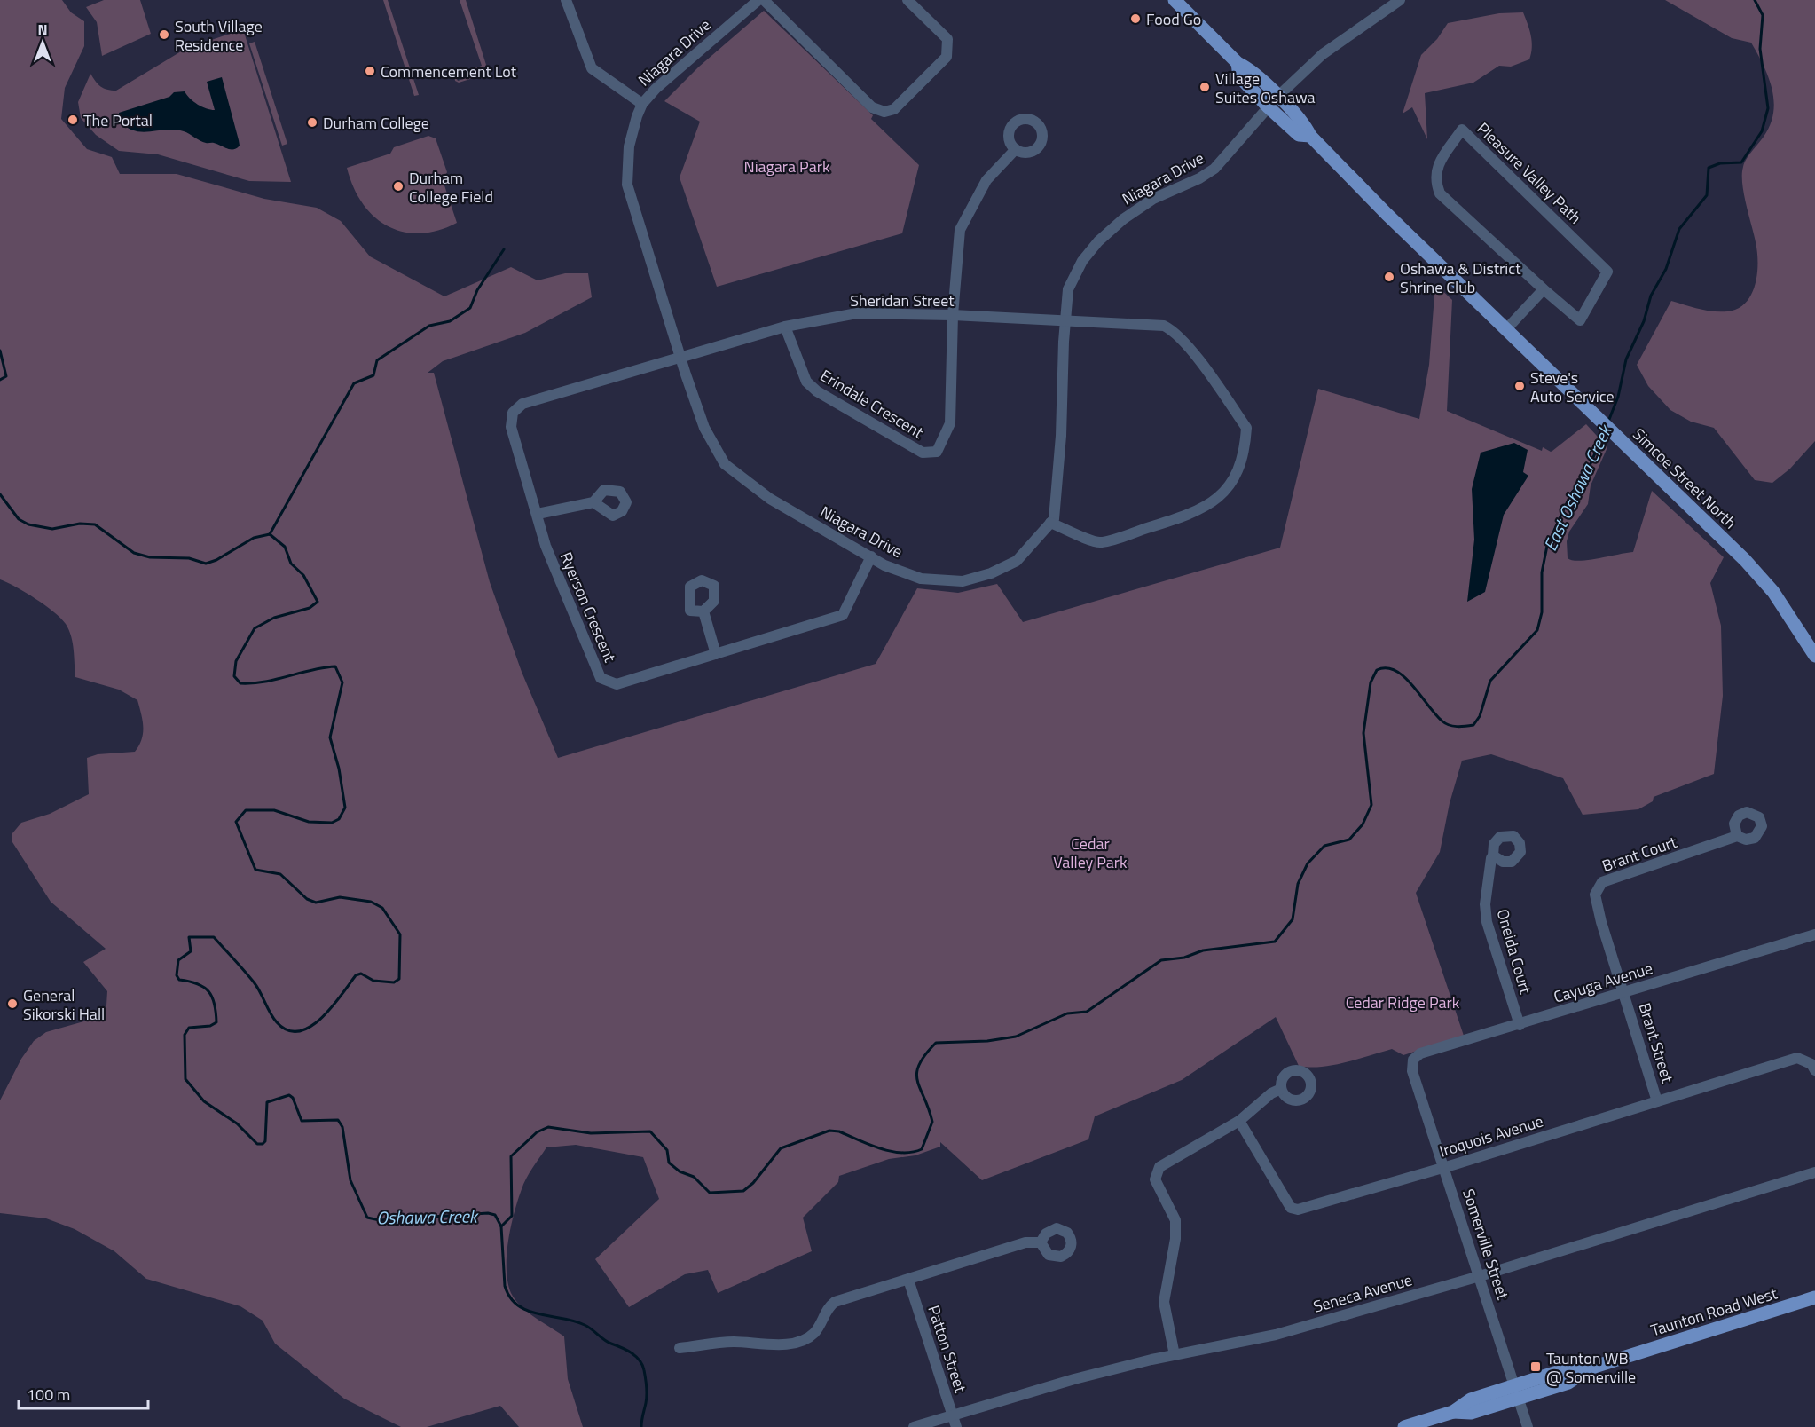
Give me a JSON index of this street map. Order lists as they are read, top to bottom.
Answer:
{
  "streets": {
    "main road": ["Simcoe Street North", "Taunton Road West"],
    "street": [
      "Niagara Drive",
      "Pleasure Valley Path",
      "Sheridan Street",
      "Erindale Crescent",
      "Ryerson Crescent",
      "Brant Court",
      "Oneida Court",
      "Cayuga Avenue",
      "Brant Street",
      "Iroquois Avenue",
      "Somerville Street",
      "Seneca Avenue",
      "Patton Street"
    ]
  },
  "crossings": [
    ["Niagara Drive", "Sheridan Street"],
    ["Niagara Drive", "Simcoe Street North"],
    ["Niagara Drive", "Ryerson Crescent"],
    ["Sheridan Street", "Erindale Crescent"],
    ["Sheridan Street", "Ryerson Crescent"],
    ["Brant Court", "Cayuga Avenue"],
    ["Brant Court", "Brant Street"],
    ["Oneida Court", "Cayuga Avenue"],
    ["Cayuga Avenue", "Brant Street"],
    ["Cayuga Avenue", "Somerville Street"],
    ["Brant Street", "Iroquois Avenue"],
    ["Iroquois Avenue", "Somerville Street"],
    ["Somerville Street", "Seneca Avenue"],
    ["Somerville Street", "Taunton Road West"],
    ["Seneca Avenue", "Patton Street"]
  ],
  "water": ["East Oshawa Creek", "Oshawa Creek"],
  "parks": ["Niagara Park", "Cedar Valley Park", "Cedar Ridge Park"],
  "places": {
    "other": [
      "Food Go",
      "South Village Residence",
      "Commencement Lot",
      "Village Suites Oshawa",
      "The Portal",
      "Durham College",
      "Durham College Field",
      "Oshawa & District Shrine Club",
      "Steve's Auto Service",
      "General Sikorski Hall"
    ],
    "transit": ["Taunton WB @ Somerville"]
  },
  "scale_bar": "100 m",
  "north": "top"
}
